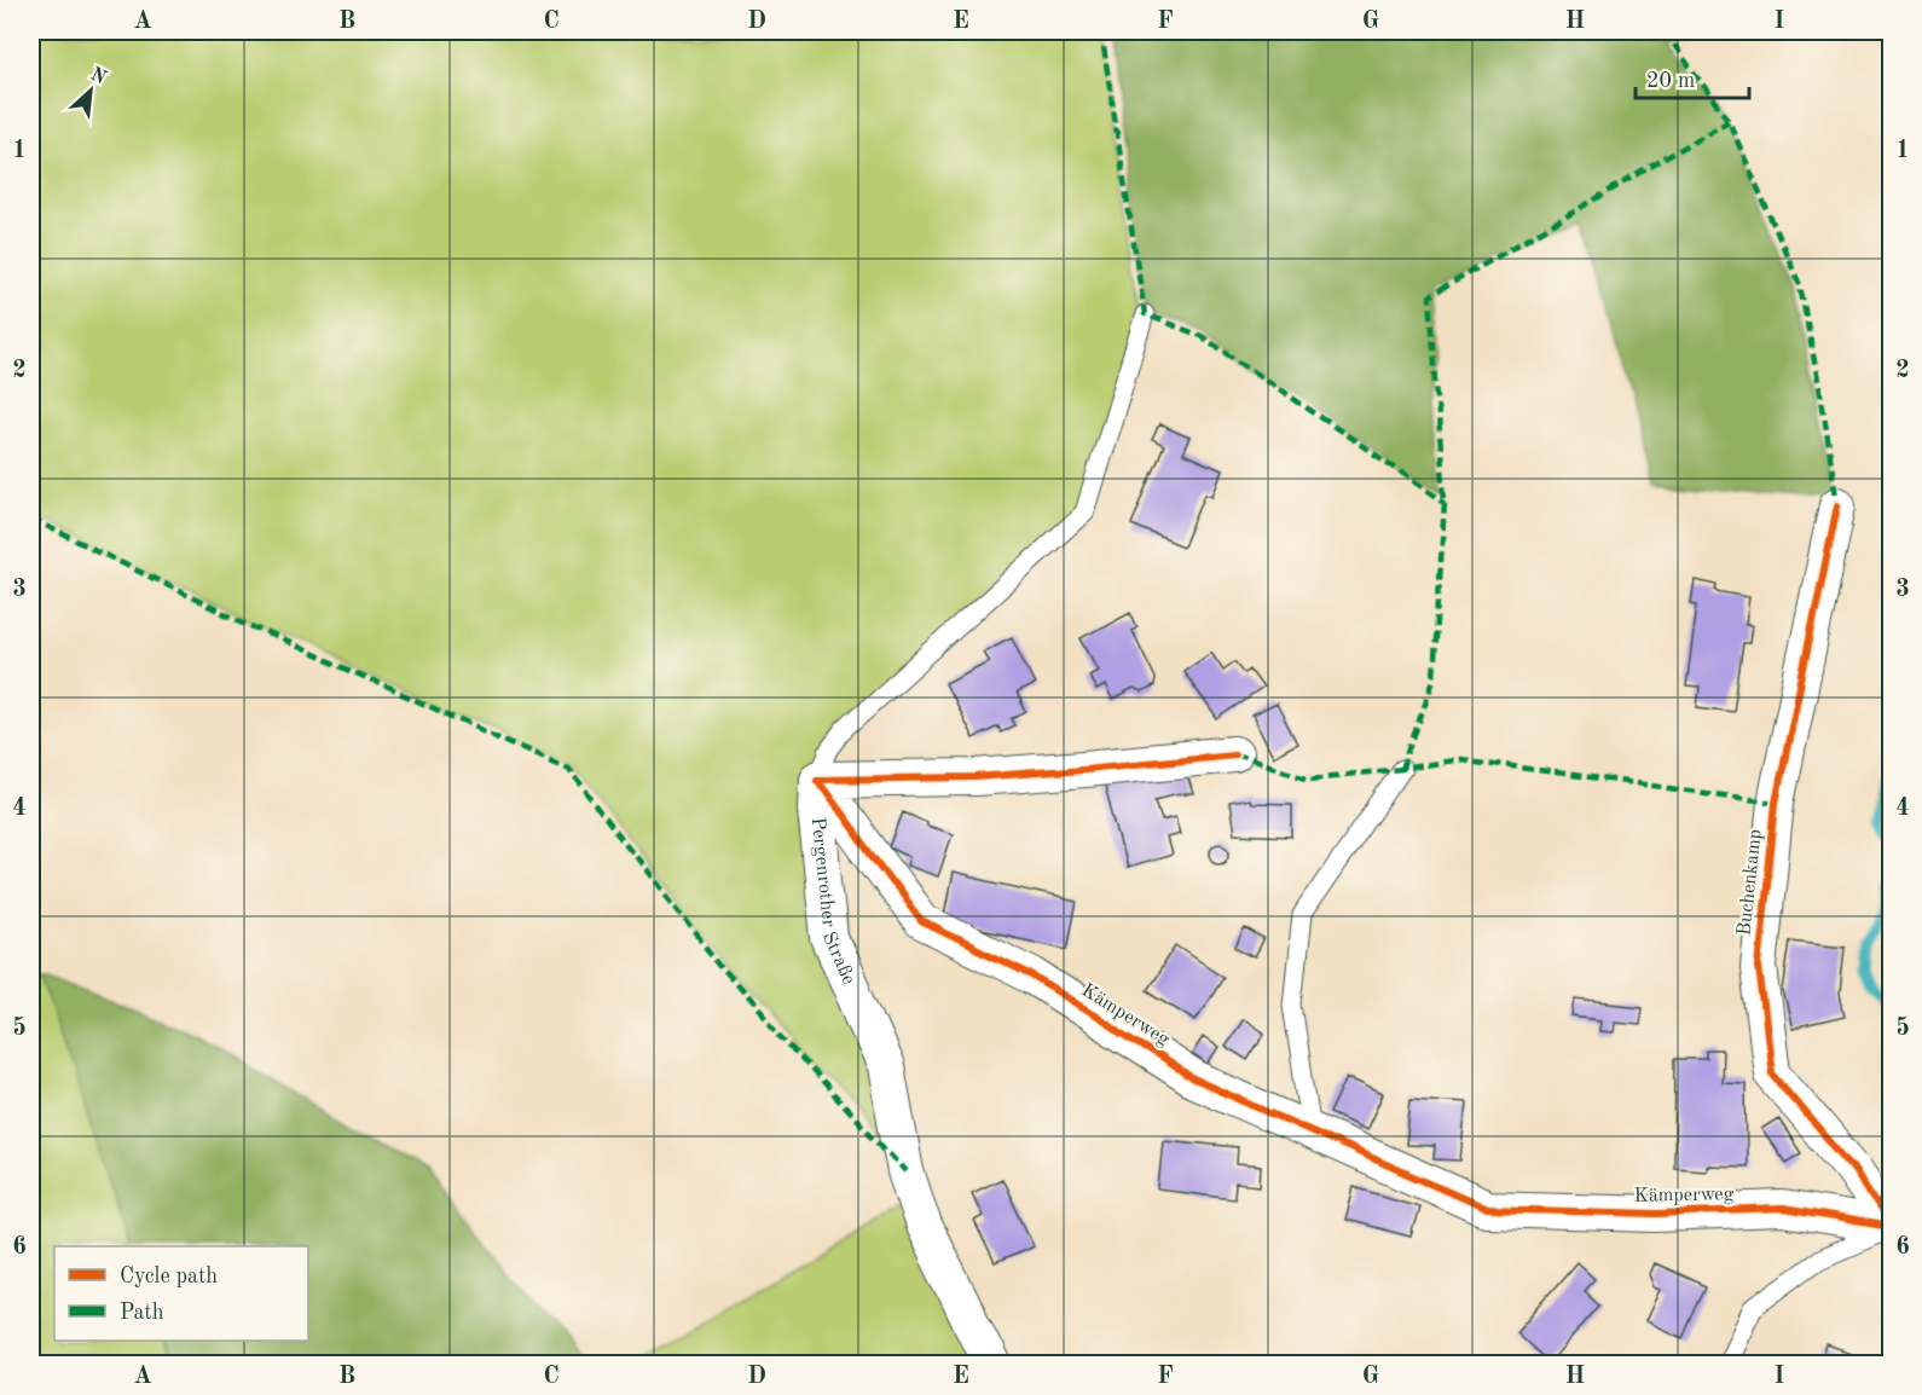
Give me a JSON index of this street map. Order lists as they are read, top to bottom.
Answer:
{
  "streets": {
    "street": ["Buchenkamp", "Pergenrother Straße", "Kämperweg"]
  },
  "crossings": [
    ["Buchenkamp", "Kämperweg"],
    ["Pergenrother Straße", "Kämperweg"]
  ],
  "legend": ["Cycle path", "Path"],
  "scale_bar": "20 m",
  "north": "top right",
  "grid": {
    "columns": [
      "A",
      "B",
      "C",
      "D",
      "E",
      "F",
      "G",
      "H",
      "I"
    ],
    "rows": [
      "1",
      "2",
      "3",
      "4",
      "5",
      "6"
    ]
  }
}
